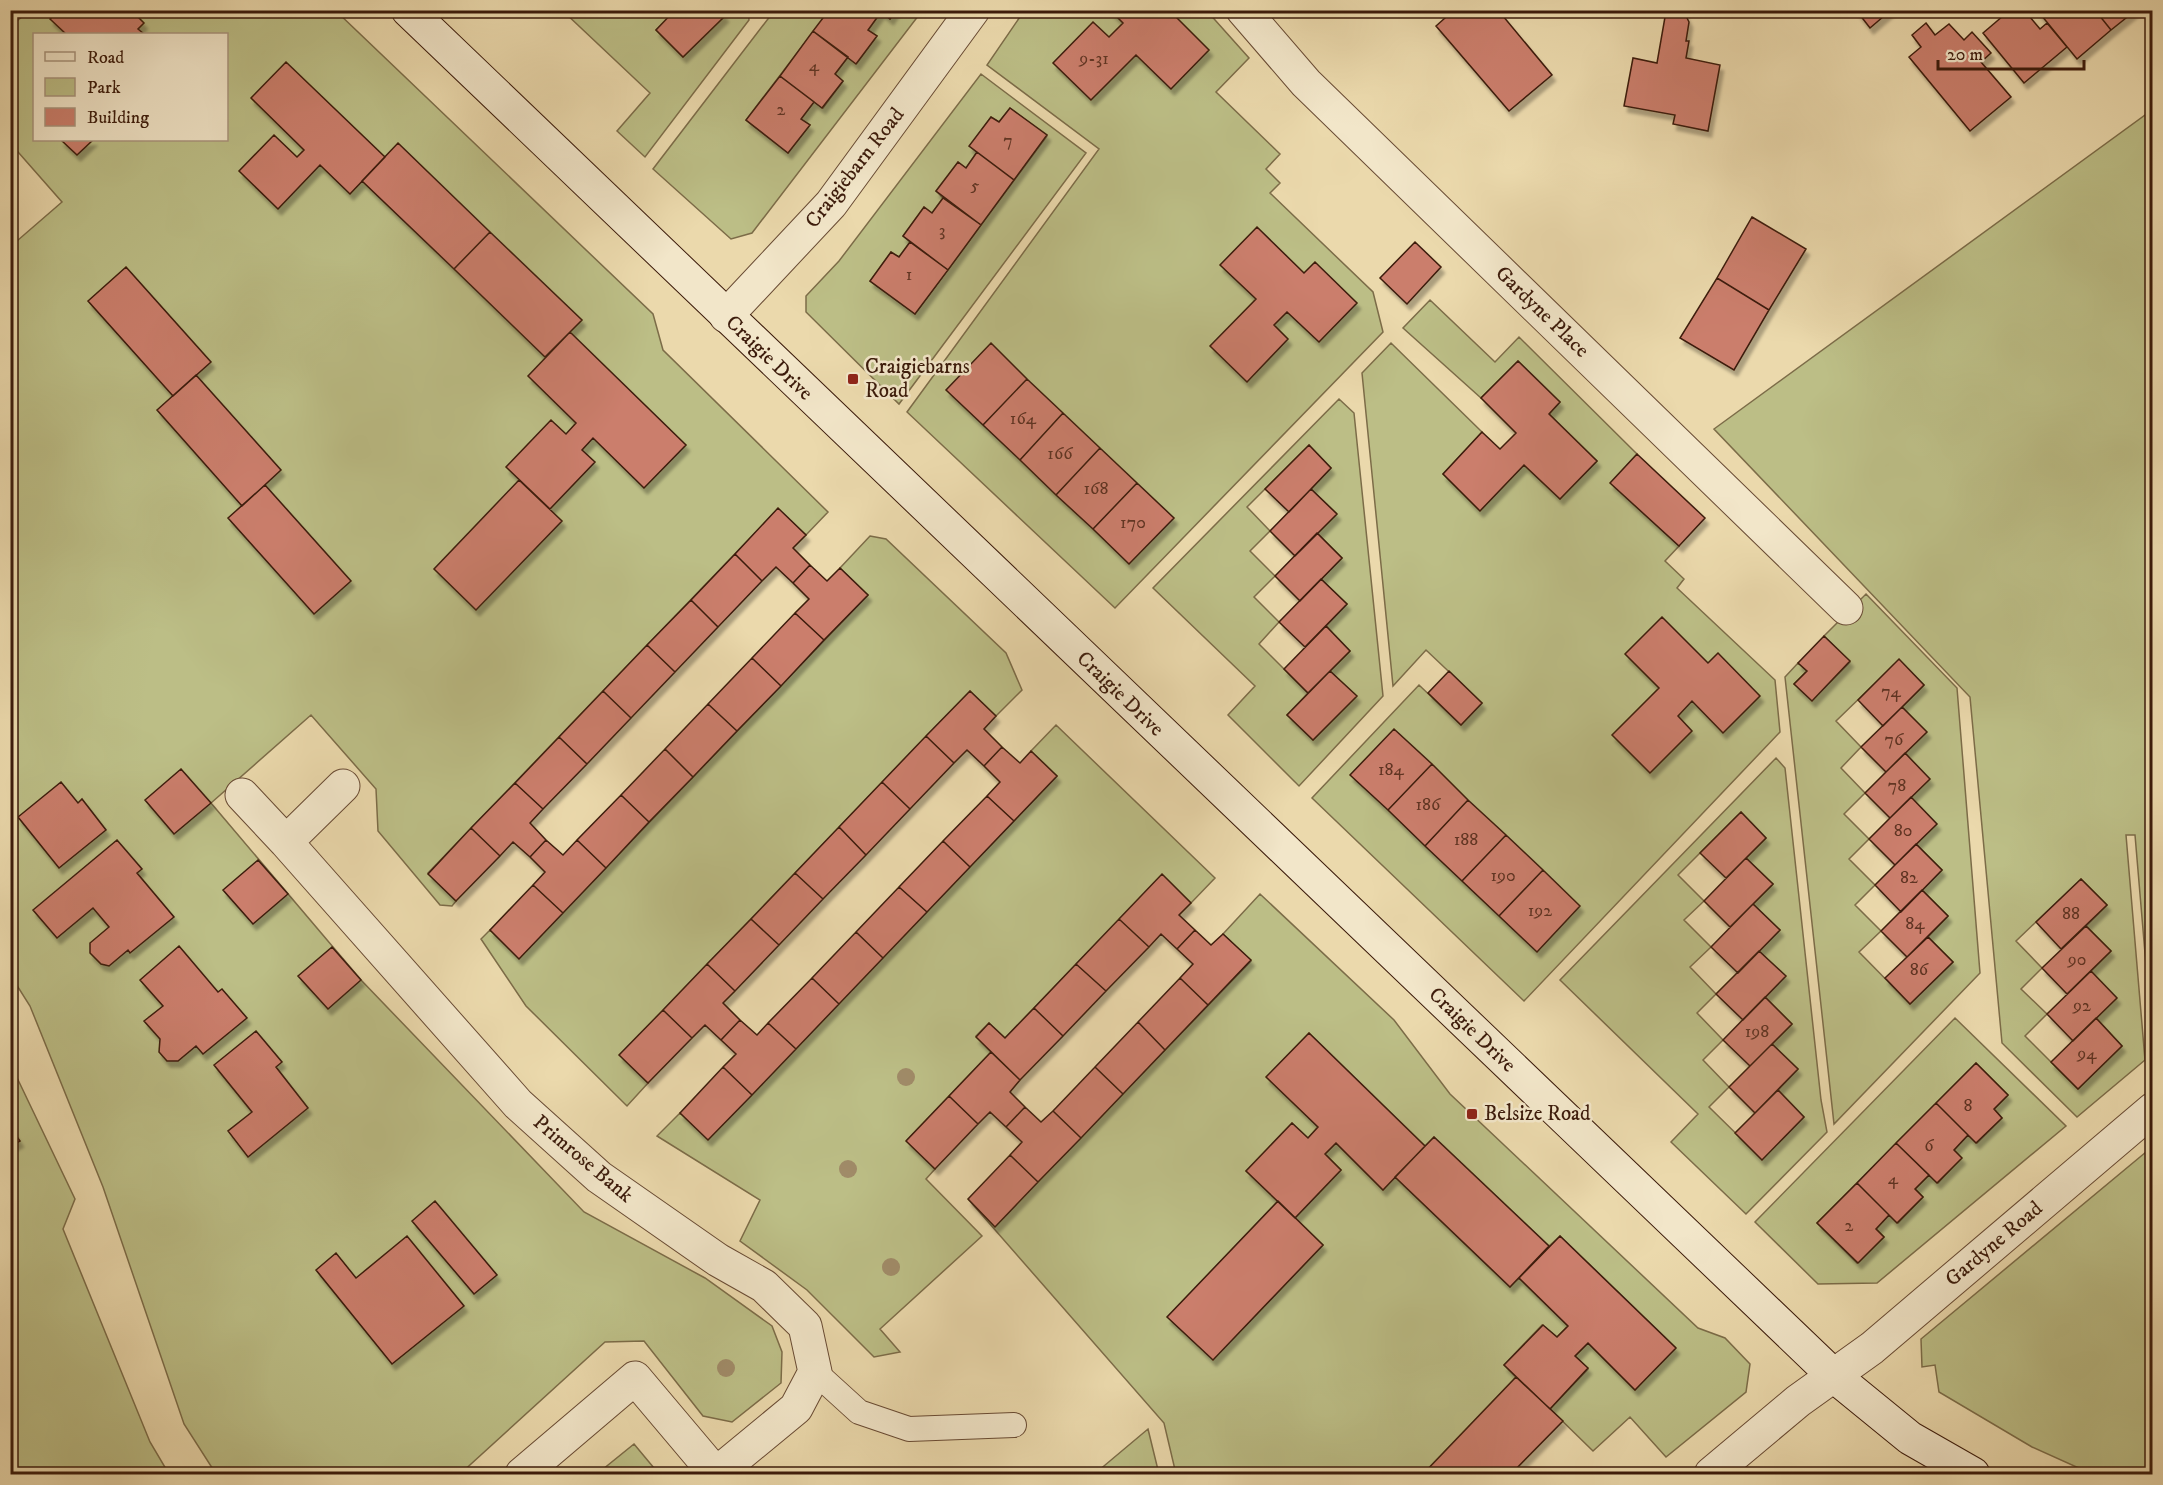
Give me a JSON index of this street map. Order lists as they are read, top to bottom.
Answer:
{
  "streets": {
    "street": [
      "Craigiebarn Road",
      "Gardyne Place",
      "Craigie Drive",
      "Primrose Bank",
      "Gardyne Road"
    ]
  },
  "crossings": [
    ["Craigiebarn Road", "Craigie Drive"],
    ["Craigie Drive", "Gardyne Road"]
  ],
  "places": {
    "transit": ["Craigiebarns Road", "Belsize Road"]
  },
  "house_numbers": [
    "9-31",
    "4",
    "2",
    "7",
    "5",
    "3",
    "1",
    "164",
    "166",
    "168",
    "170",
    "74",
    "76",
    "184",
    "78",
    "186",
    "80",
    "188",
    "190",
    "82",
    "192",
    "88",
    "84",
    "90",
    "86",
    "92",
    "198",
    "94",
    "8",
    "6",
    "4",
    "2"
  ],
  "legend": ["Road", "Park", "Building"],
  "scale_bar": "20 m"
}
